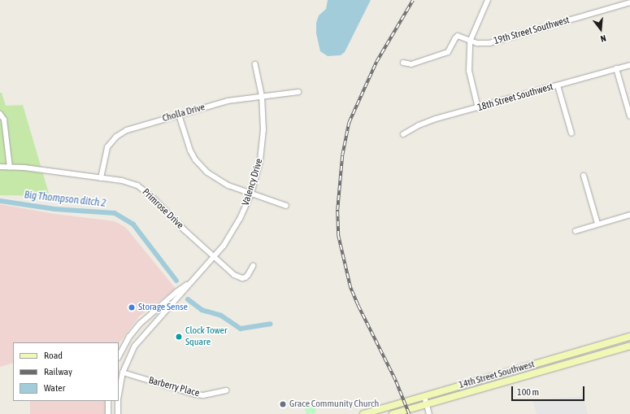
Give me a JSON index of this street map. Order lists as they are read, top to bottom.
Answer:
{
  "streets": {
    "main road": ["14th Street Southwest"],
    "street": [
      "19th Street Southwest",
      "18th Street Southwest",
      "Cholla Drive",
      "Valency Drive",
      "Primrose Drive",
      "Barberry Place"
    ]
  },
  "crossings": [
    ["Cholla Drive", "Valency Drive"],
    ["Cholla Drive", "Primrose Drive"],
    ["Valency Drive", "Primrose Drive"],
    ["Valency Drive", "Barberry Place"]
  ],
  "water": ["Big Thompson ditch 2"],
  "places": ["Storage Sense", "Clock Tower Square", "Grace Community Church"],
  "legend": ["Road", "Railway", "Water"],
  "scale_bar": "100 m",
  "north": "bottom"
}
